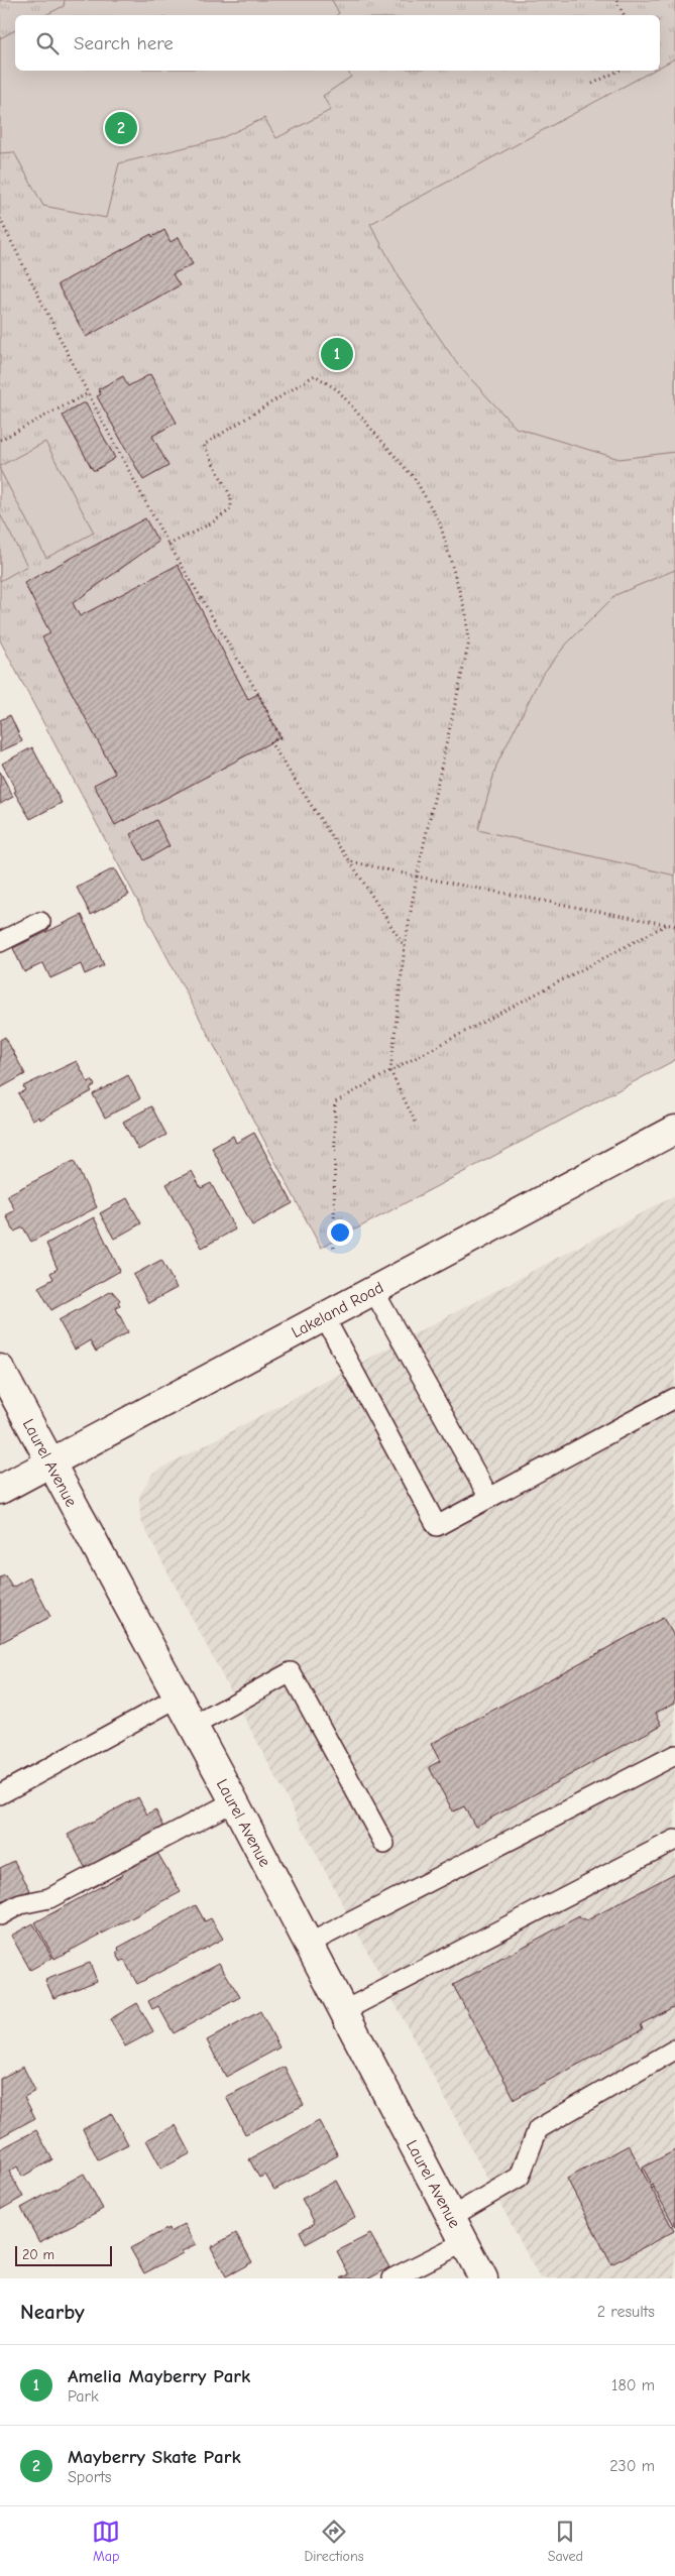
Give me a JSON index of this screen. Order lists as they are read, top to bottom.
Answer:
{
  "streets": {
    "street": ["Lakeland Road", "Laurel Avenue"]
  },
  "crossings": [
    ["Lakeland Road", "Laurel Avenue"]
  ],
  "scale_bar": "20 m",
  "page": {
    "search": "Search here",
    "pins": ["2", "1"],
    "scale": "20 m",
    "heading": ["Nearby", "2 results"],
    "list": [
      {
        "mark": "1",
        "name": "Amelia Mayberry Park",
        "note": "Park",
        "value": "180 m"
      },
      {
        "mark": "2",
        "name": "Mayberry Skate Park",
        "note": "Sports",
        "value": "230 m"
      }
    ],
    "nav": ["Map", "Directions", "Saved"]
  }
}
